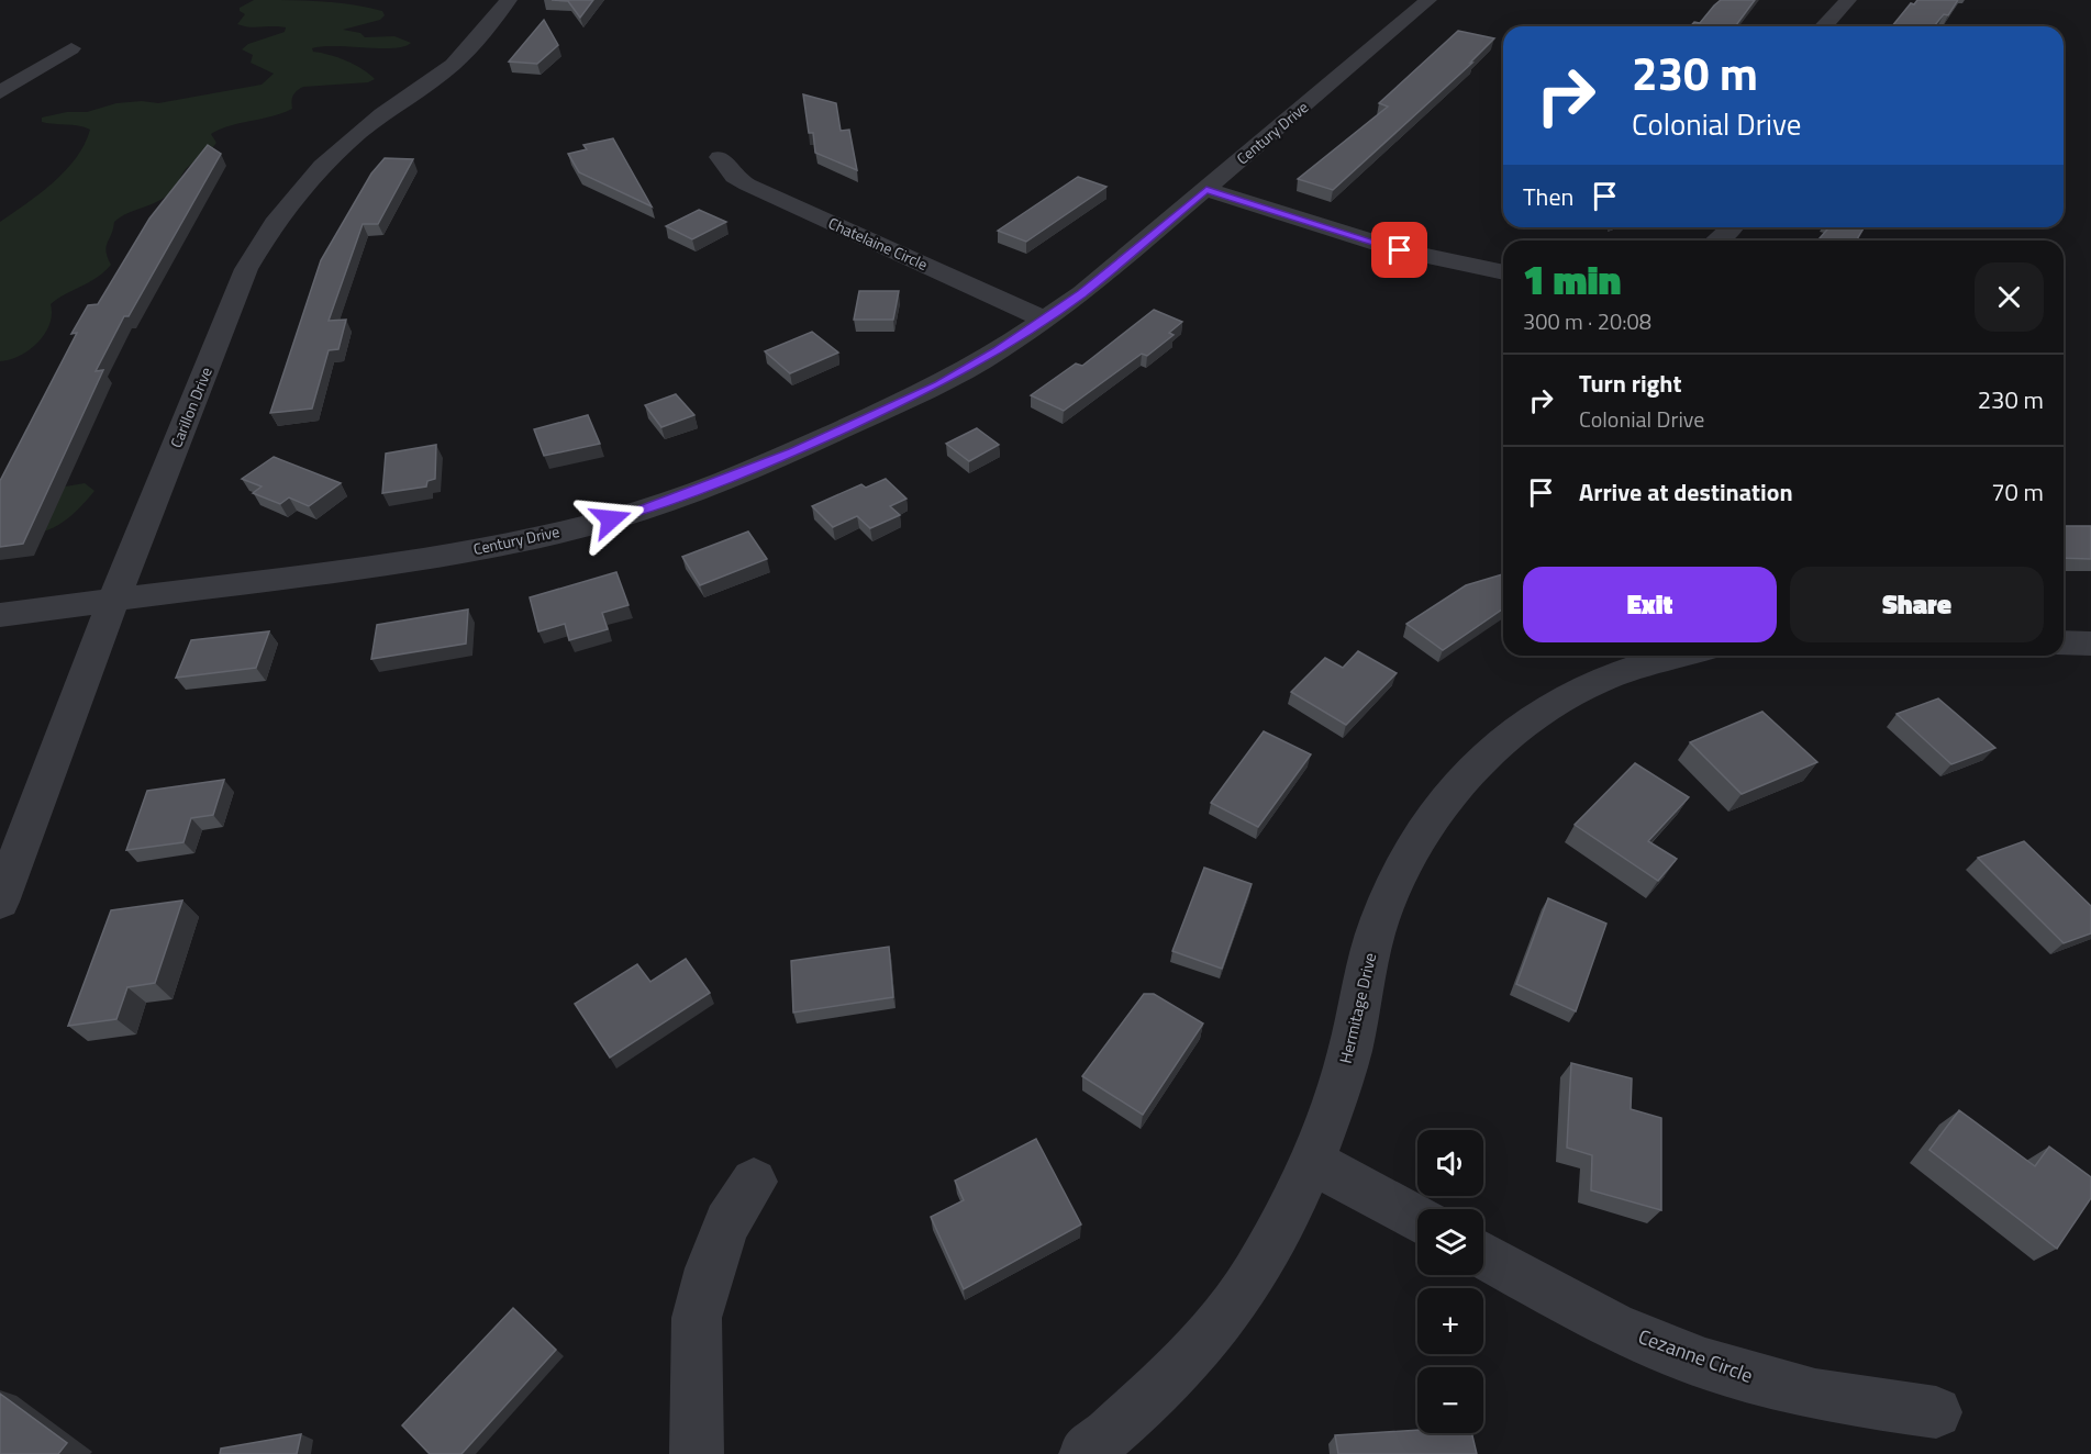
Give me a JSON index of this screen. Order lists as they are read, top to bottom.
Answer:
{
  "streets": {
    "street": [
      "Century Drive",
      "Chatelaine Circle",
      "Carillon Drive",
      "Hermitage Drive",
      "Cezanne Circle"
    ]
  },
  "crossings": [
    ["Century Drive", "Chatelaine Circle"],
    ["Century Drive", "Carillon Drive"]
  ],
  "page": {
    "turn": ["230 m", "Colonial Drive"],
    "then": "Then",
    "heading": ["1 min", "300 m · 20:08"],
    "list": [
      {
        "name": "Turn right",
        "note": "Colonial Drive",
        "value": "230 m"
      },
      {
        "name": "Arrive at destination",
        "value": "70 m"
      }
    ],
    "buttons": ["Exit", "Share"],
    "map_buttons": ["+", "−"]
  }
}
